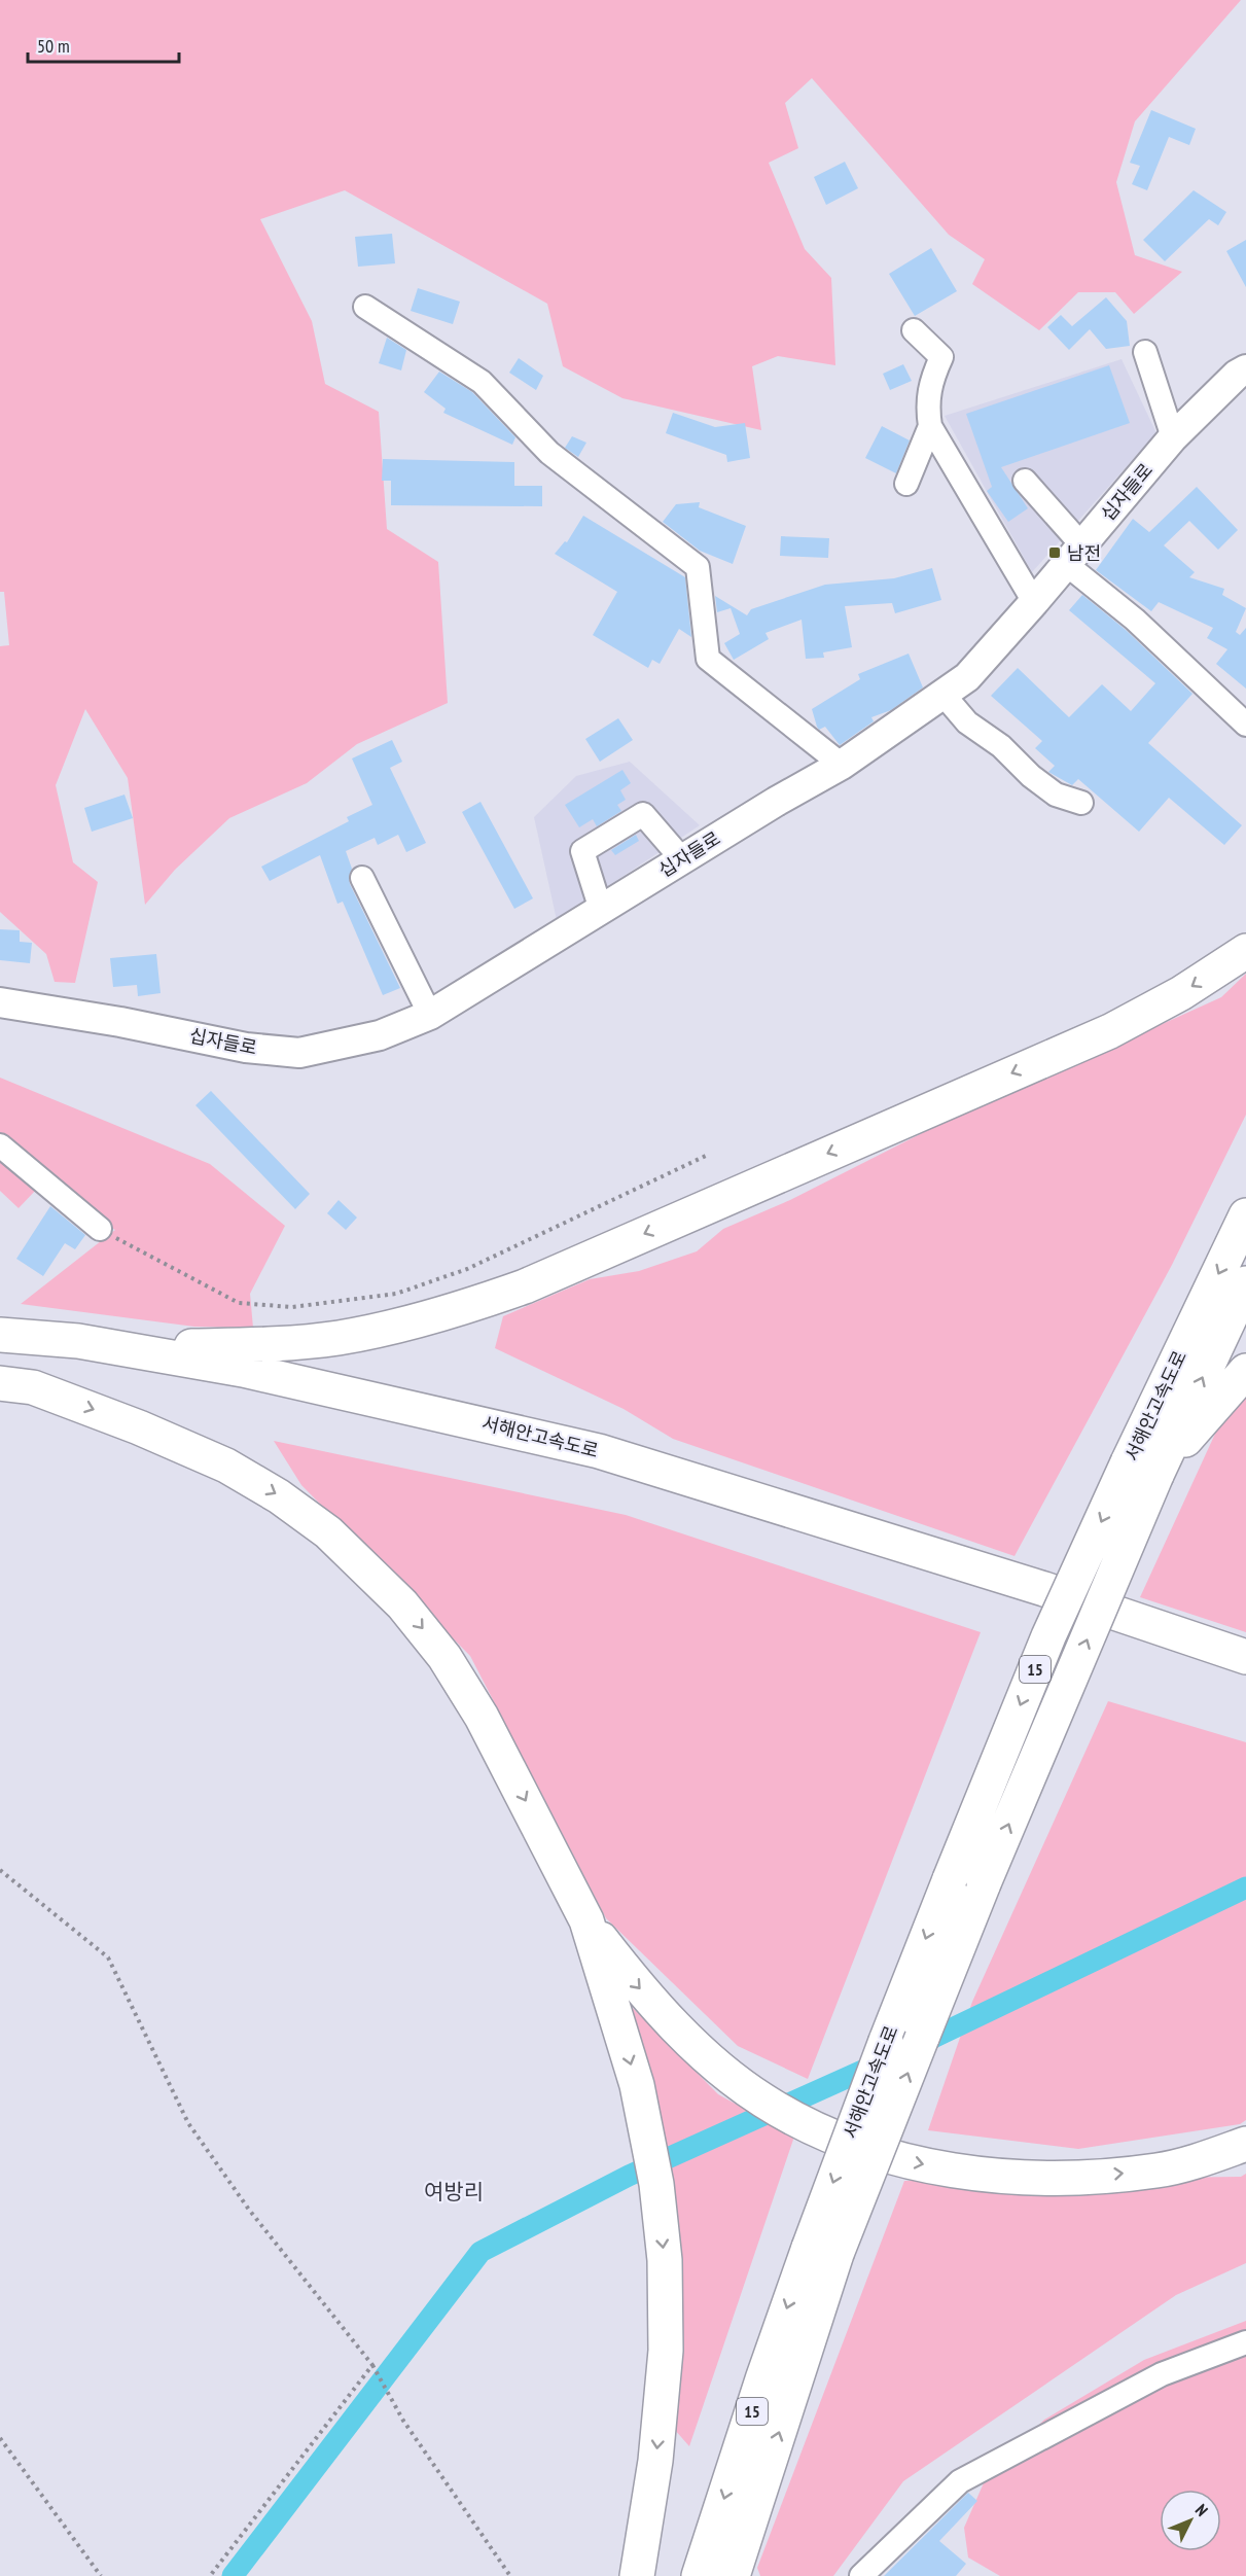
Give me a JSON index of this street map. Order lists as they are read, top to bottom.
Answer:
{
  "streets": {
    "highway": ["서해안고속도로", "15"],
    "main road": ["십자들로"]
  },
  "districts": ["여방리"],
  "places": {
    "transit": ["남전"]
  },
  "scale_bar": "50 m",
  "north": "top right"
}
